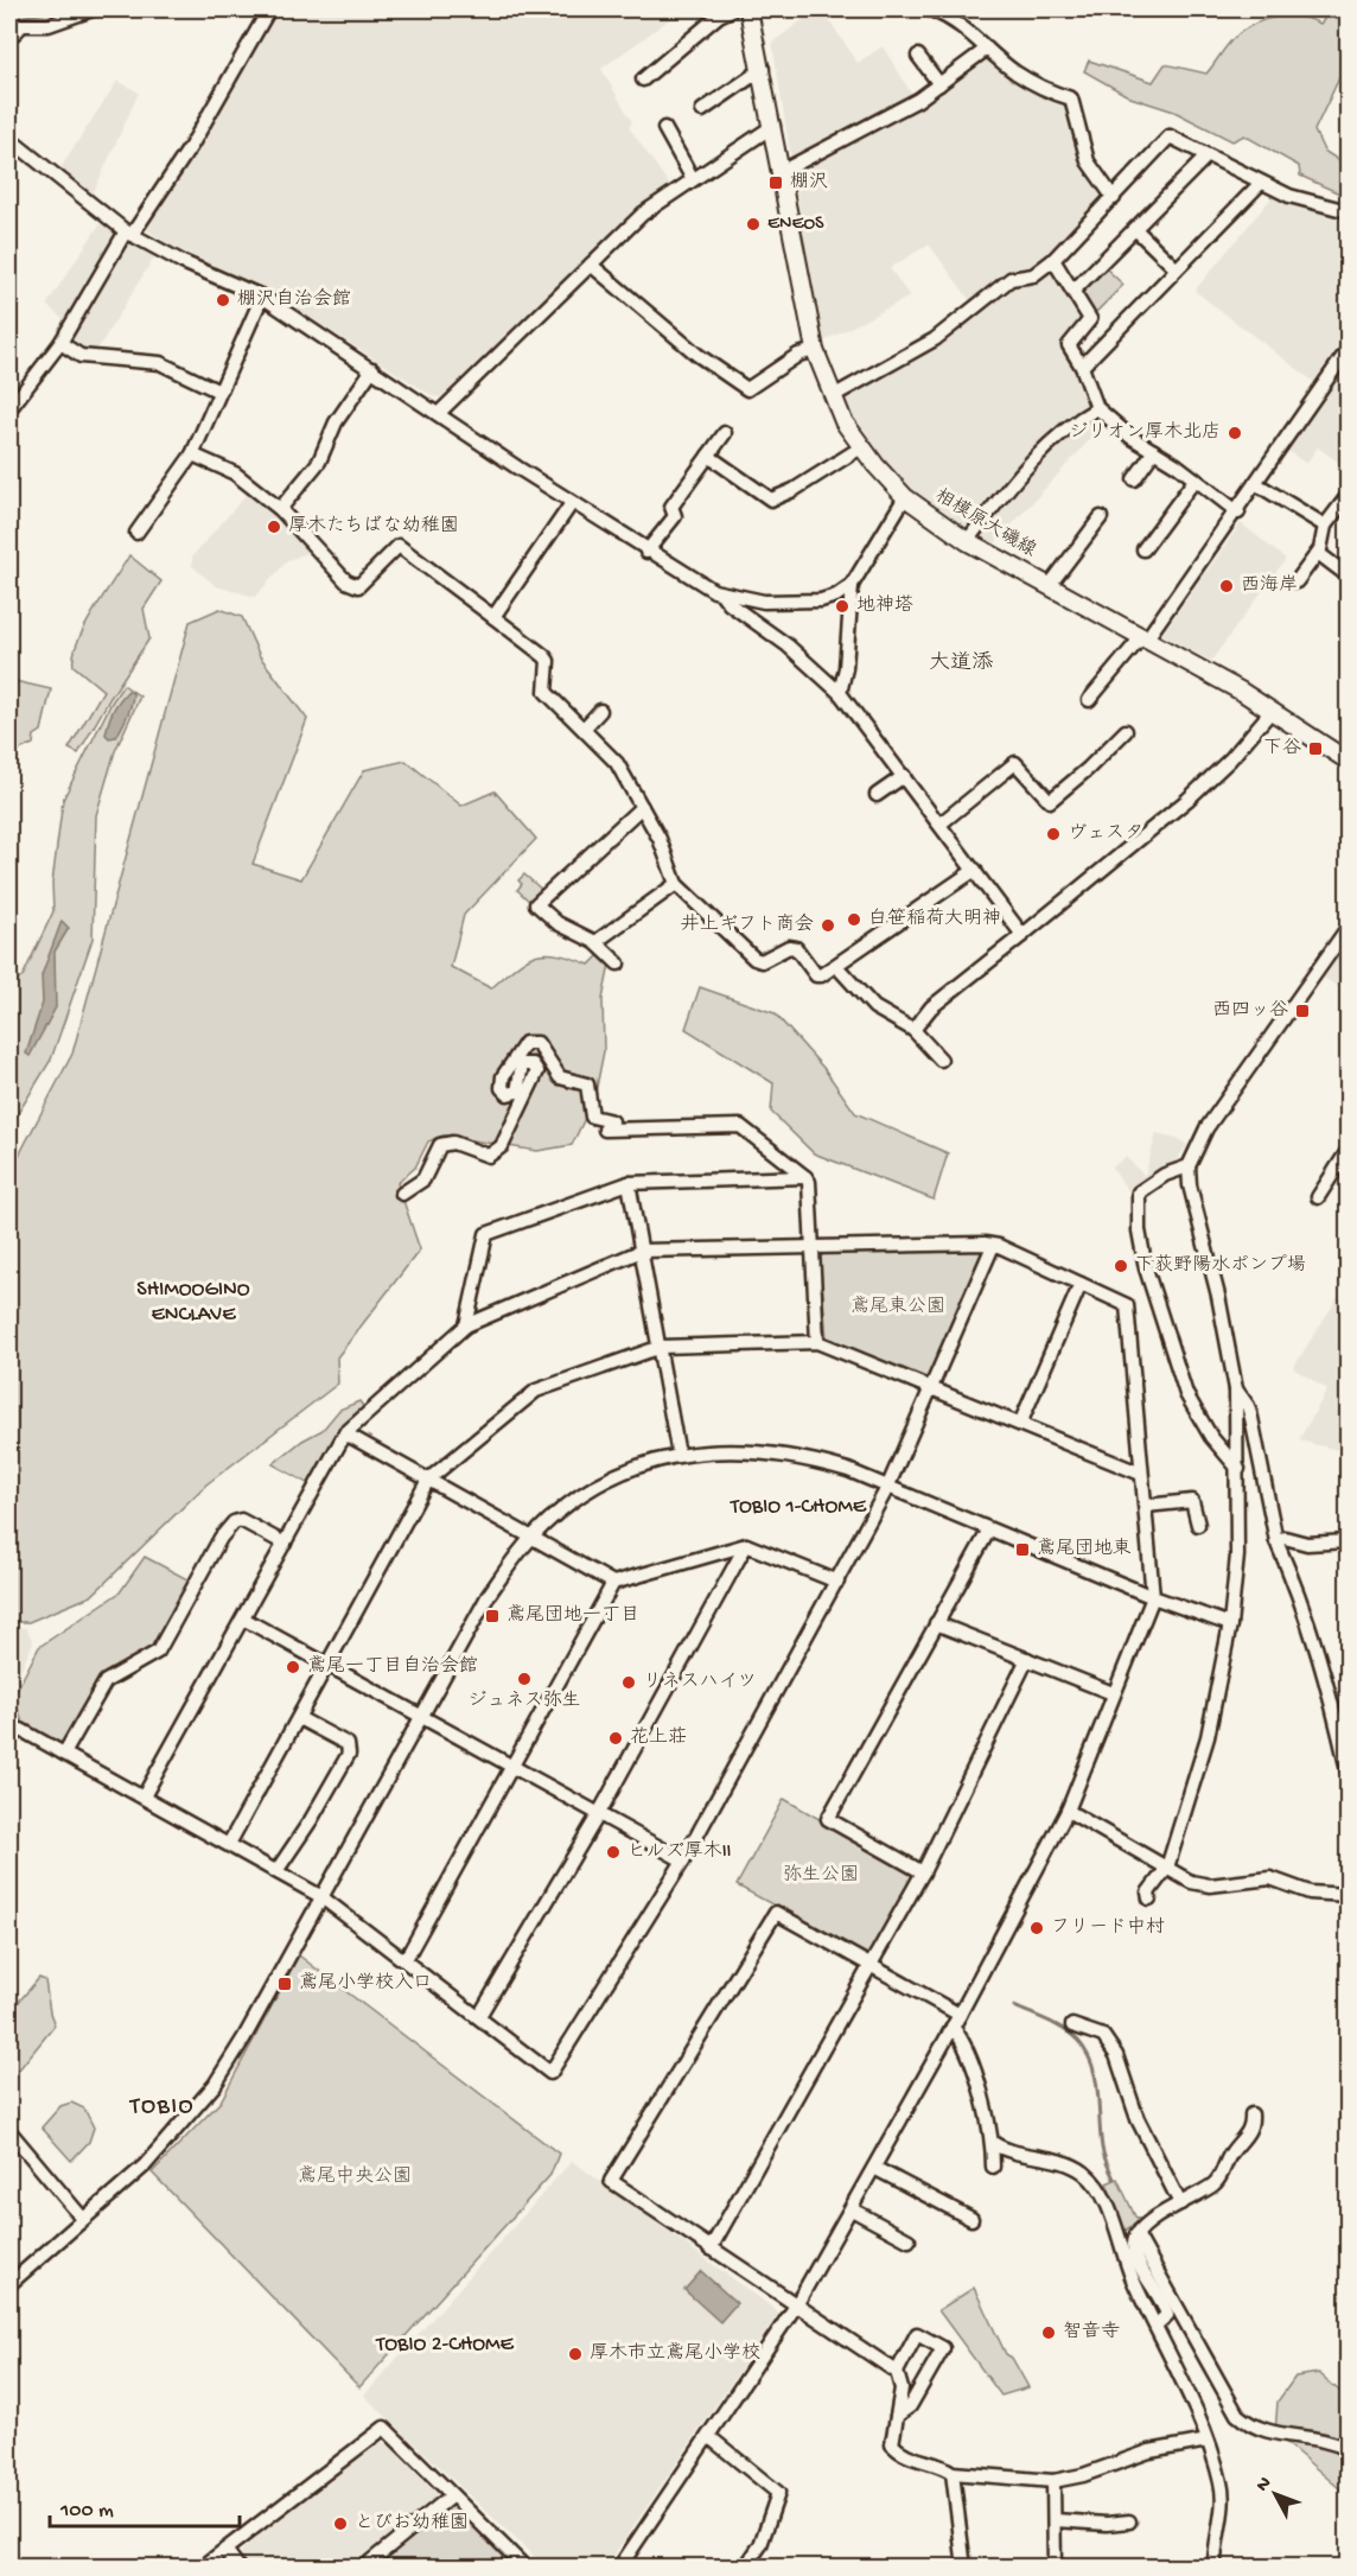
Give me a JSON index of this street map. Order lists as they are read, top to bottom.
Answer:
{
  "streets": {
    "main road": ["相模原大磯線"]
  },
  "districts": [
    "大道添",
    "SHIMOOGINO ENCLAVE",
    "TOBIO 1-CHOME",
    "TOBIO",
    "TOBIO 2-CHOME"
  ],
  "parks": ["鳶尾東公園", "弥生公園", "鳶尾中央公園"],
  "places": {
    "transit": [
      "棚沢",
      "下谷",
      "西四ッ谷",
      "鳶尾団地東",
      "鳶尾団地一丁目",
      "鳶尾小学校入口"
    ],
    "other": [
      "ENEOS",
      "棚沢自治会館",
      "ジリオン厚木北店",
      "厚木たちばな幼稚園",
      "西海岸",
      "地神塔",
      "ヴェスタ",
      "白笹稲荷大明神",
      "井上ギフト商会",
      "下荻野陽水ポンプ場",
      "鳶尾一丁目自治会館",
      "ジュネス弥生",
      "リネスハイツ",
      "花上荘",
      "ヒルズ厚木II",
      "フリード中村",
      "智音寺",
      "厚木市立鳶尾小学校",
      "とびお幼稚園"
    ]
  },
  "scale_bar": "100 m",
  "north": "top left"
}
